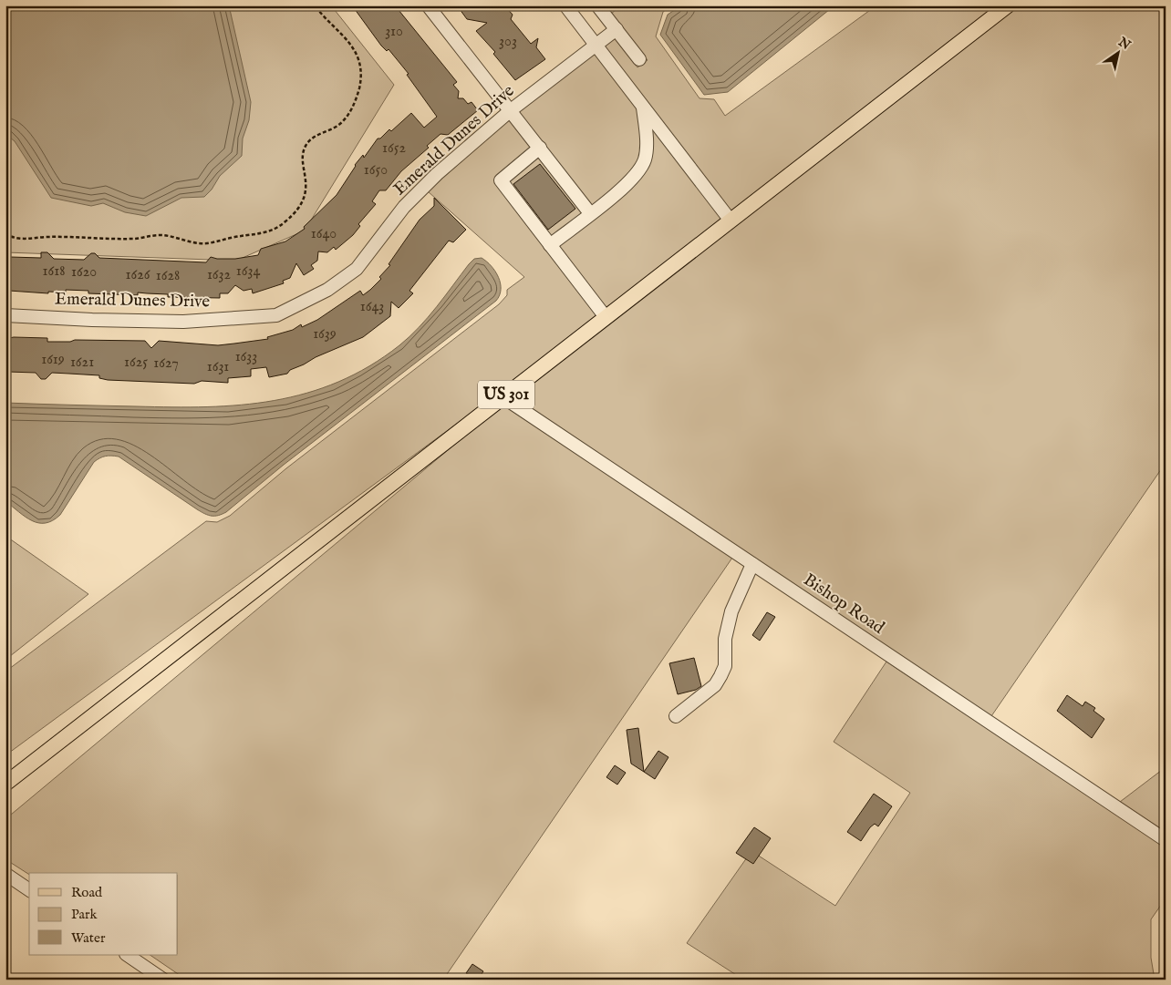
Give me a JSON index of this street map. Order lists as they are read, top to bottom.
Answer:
{
  "streets": {
    "main road": ["US 301"],
    "street": ["Emerald Dunes Drive", "Bishop Road"]
  },
  "crossings": [
    ["US 301", "Bishop Road"]
  ],
  "house_numbers": [
    "310",
    "303",
    "1652",
    "1650",
    "1640",
    "1618",
    "1634",
    "1620",
    "1626",
    "1632",
    "1628",
    "1643",
    "1639",
    "1633",
    "1619",
    "1621",
    "1625",
    "1627",
    "1631"
  ],
  "legend": ["Road", "Park", "Water"],
  "north": "top right"
}
